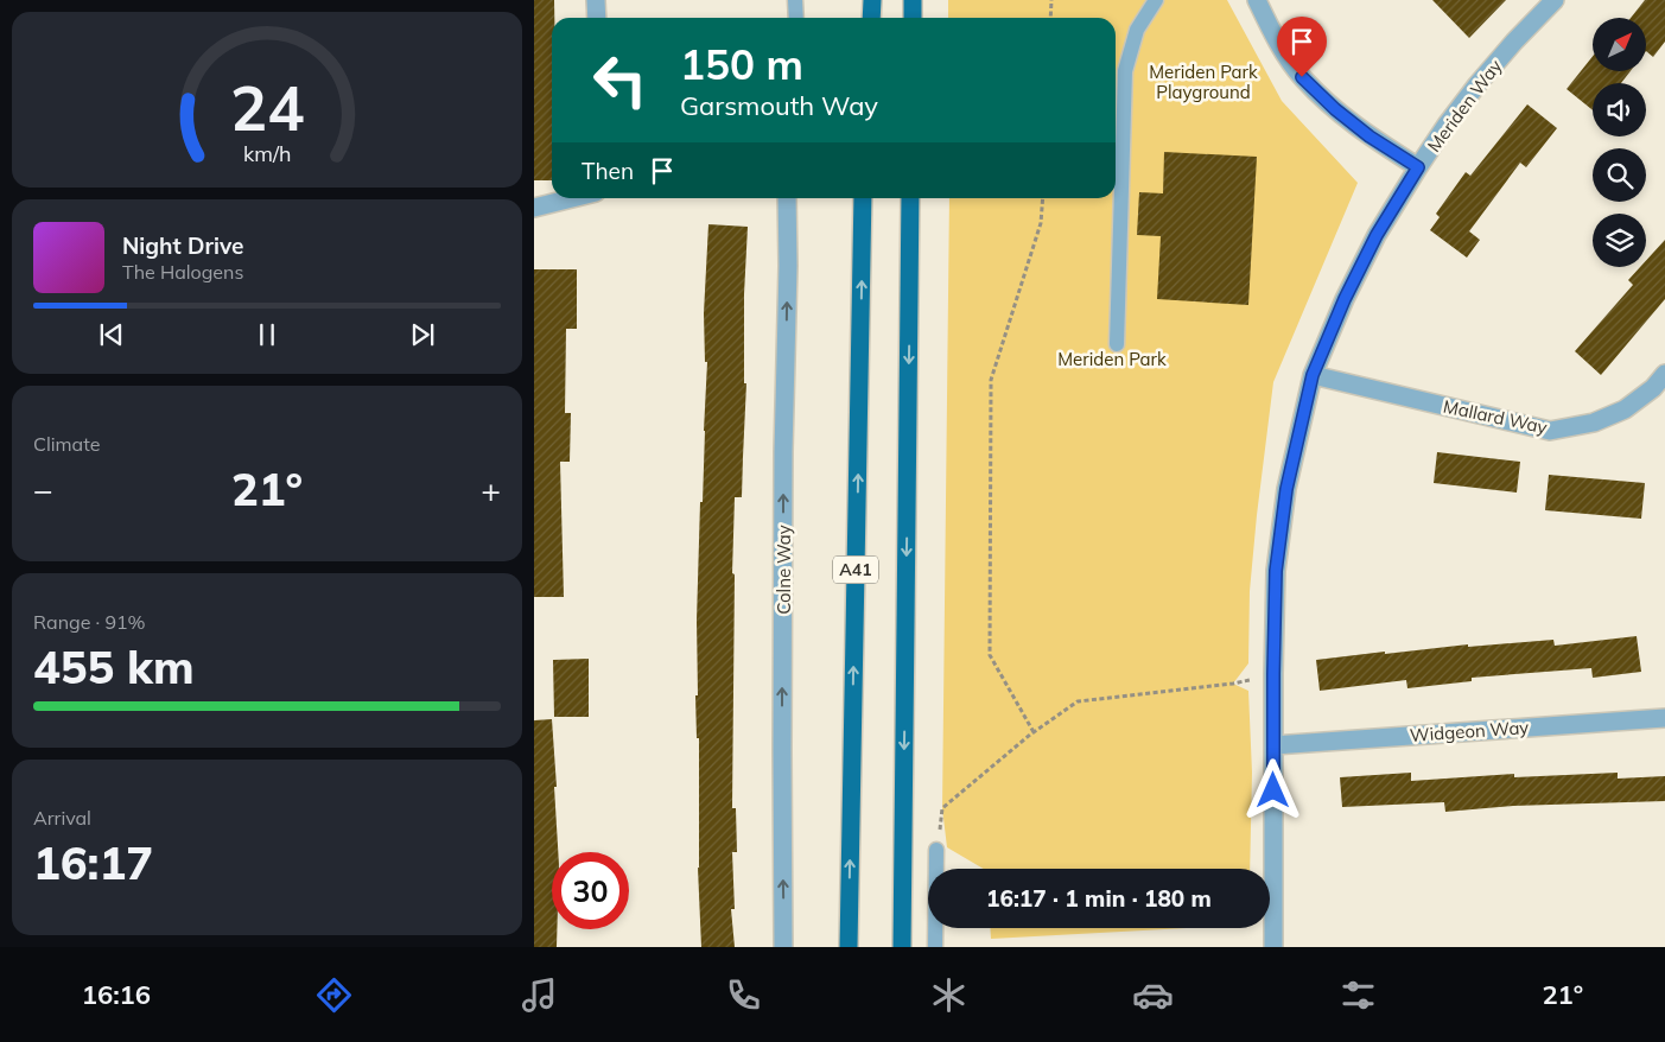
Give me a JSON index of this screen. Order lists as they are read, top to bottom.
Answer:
{
  "streets": {
    "highway": ["A41"],
    "street": [
      "Meriden Way",
      "Mallard Way",
      "Colne Way",
      "Widgeon Way"
    ]
  },
  "crossings": [
    ["Meriden Way", "Mallard Way"],
    ["Meriden Way", "Widgeon Way"]
  ],
  "one_way": ["Colne Way"],
  "parks": ["Meriden Park Playground", "Meriden Park"],
  "north": "top right",
  "page": {
    "turn": ["150 m", "Garsmouth Way"],
    "then": "Then",
    "song": ["Night Drive", "The Halogens"],
    "tile": [
      "Climate",
      ["Range · 91%", "455 km"],
      ["Arrival", "16:17"]
    ],
    "heat": ["−", "21°", "+"],
    "limit": "30",
    "trip": "16:17 · 1 min · 180 m",
    "tabs": ["16:16", "21°"],
    "gauge": ["24", "km/h"]
  }
}
